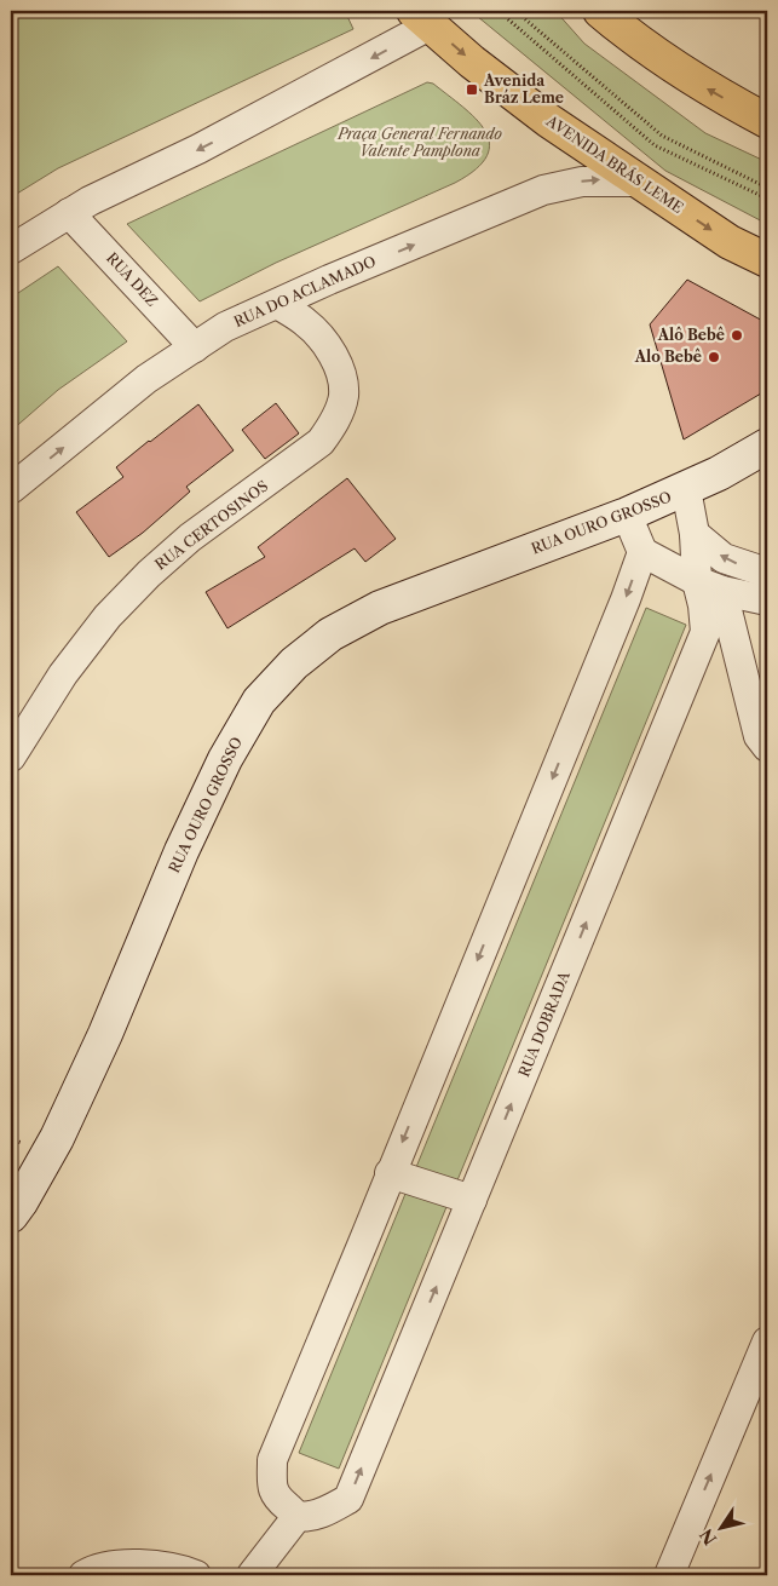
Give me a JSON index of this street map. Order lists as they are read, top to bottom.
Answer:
{
  "streets": {
    "main road": ["AVENIDA BRÁS LEME"],
    "street": [
      "RUA DEZ",
      "RUA DO ACLAMADO",
      "RUA OURO GROSSO",
      "RUA CERTOSINOS",
      "RUA DOBRADA"
    ]
  },
  "crossings": [
    ["AVENIDA BRÁS LEME", "RUA DO ACLAMADO"],
    ["RUA DEZ", "RUA DO ACLAMADO"],
    ["RUA DO ACLAMADO", "RUA CERTOSINOS"],
    ["RUA OURO GROSSO", "RUA DOBRADA"]
  ],
  "parks": ["Praça General Fernando Valente Pamplona"],
  "places": {
    "transit": ["Avenida Bráz Leme"],
    "other": ["Alô Bebê", "Alo Bebê"]
  },
  "north": "bottom left"
}
